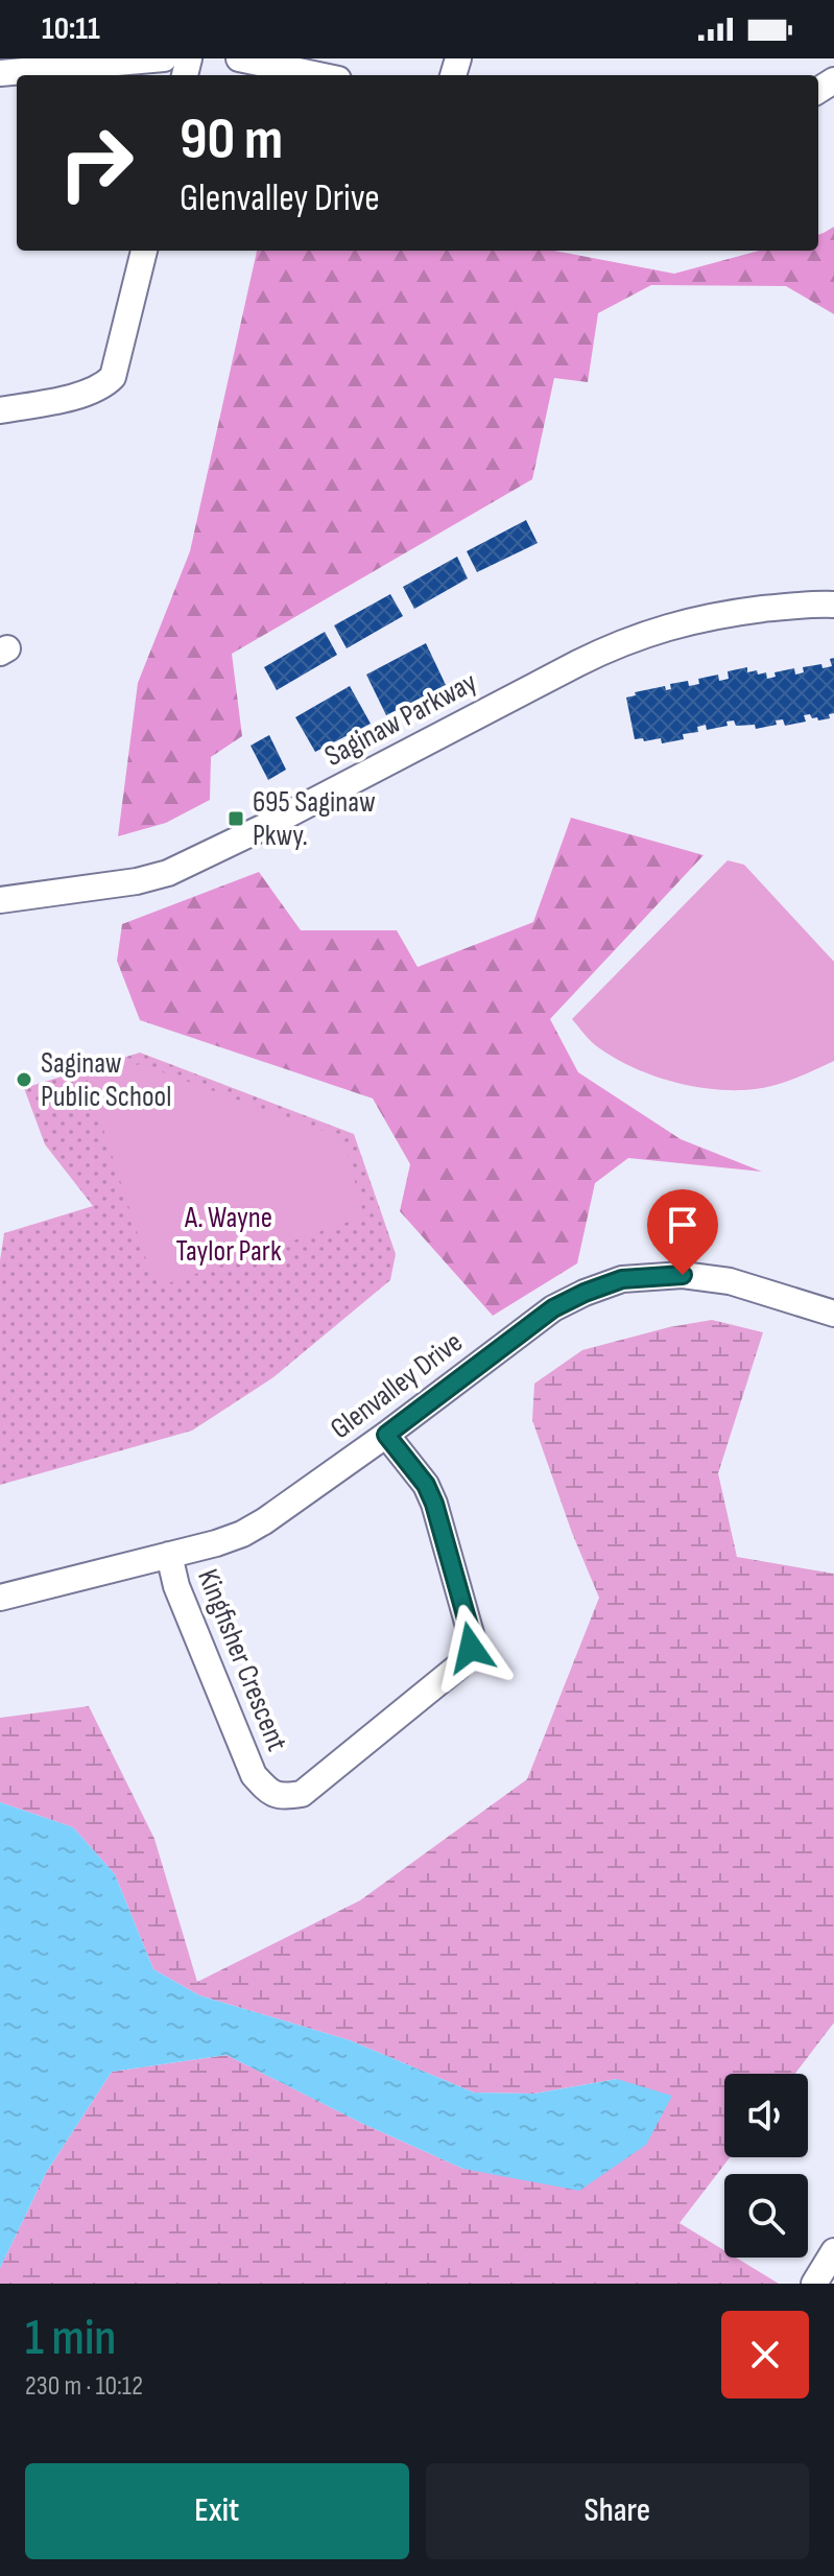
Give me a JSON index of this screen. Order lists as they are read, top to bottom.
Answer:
{
  "streets": {
    "street": ["Saginaw Parkway", "Glenvalley Drive", "Kingfisher Crescent"]
  },
  "crossings": [
    ["Glenvalley Drive", "Kingfisher Crescent"]
  ],
  "parks": ["A. Wayne Taylor Park"],
  "places": {
    "transit": ["695 Saginaw Pkwy."],
    "other": ["Saginaw Public School"]
  },
  "page": {
    "status": "10:11",
    "turn": ["90 m", "Glenvalley Drive"],
    "heading": ["1 min", "230 m · 10:12"],
    "buttons": ["Exit", "Share"]
  }
}
